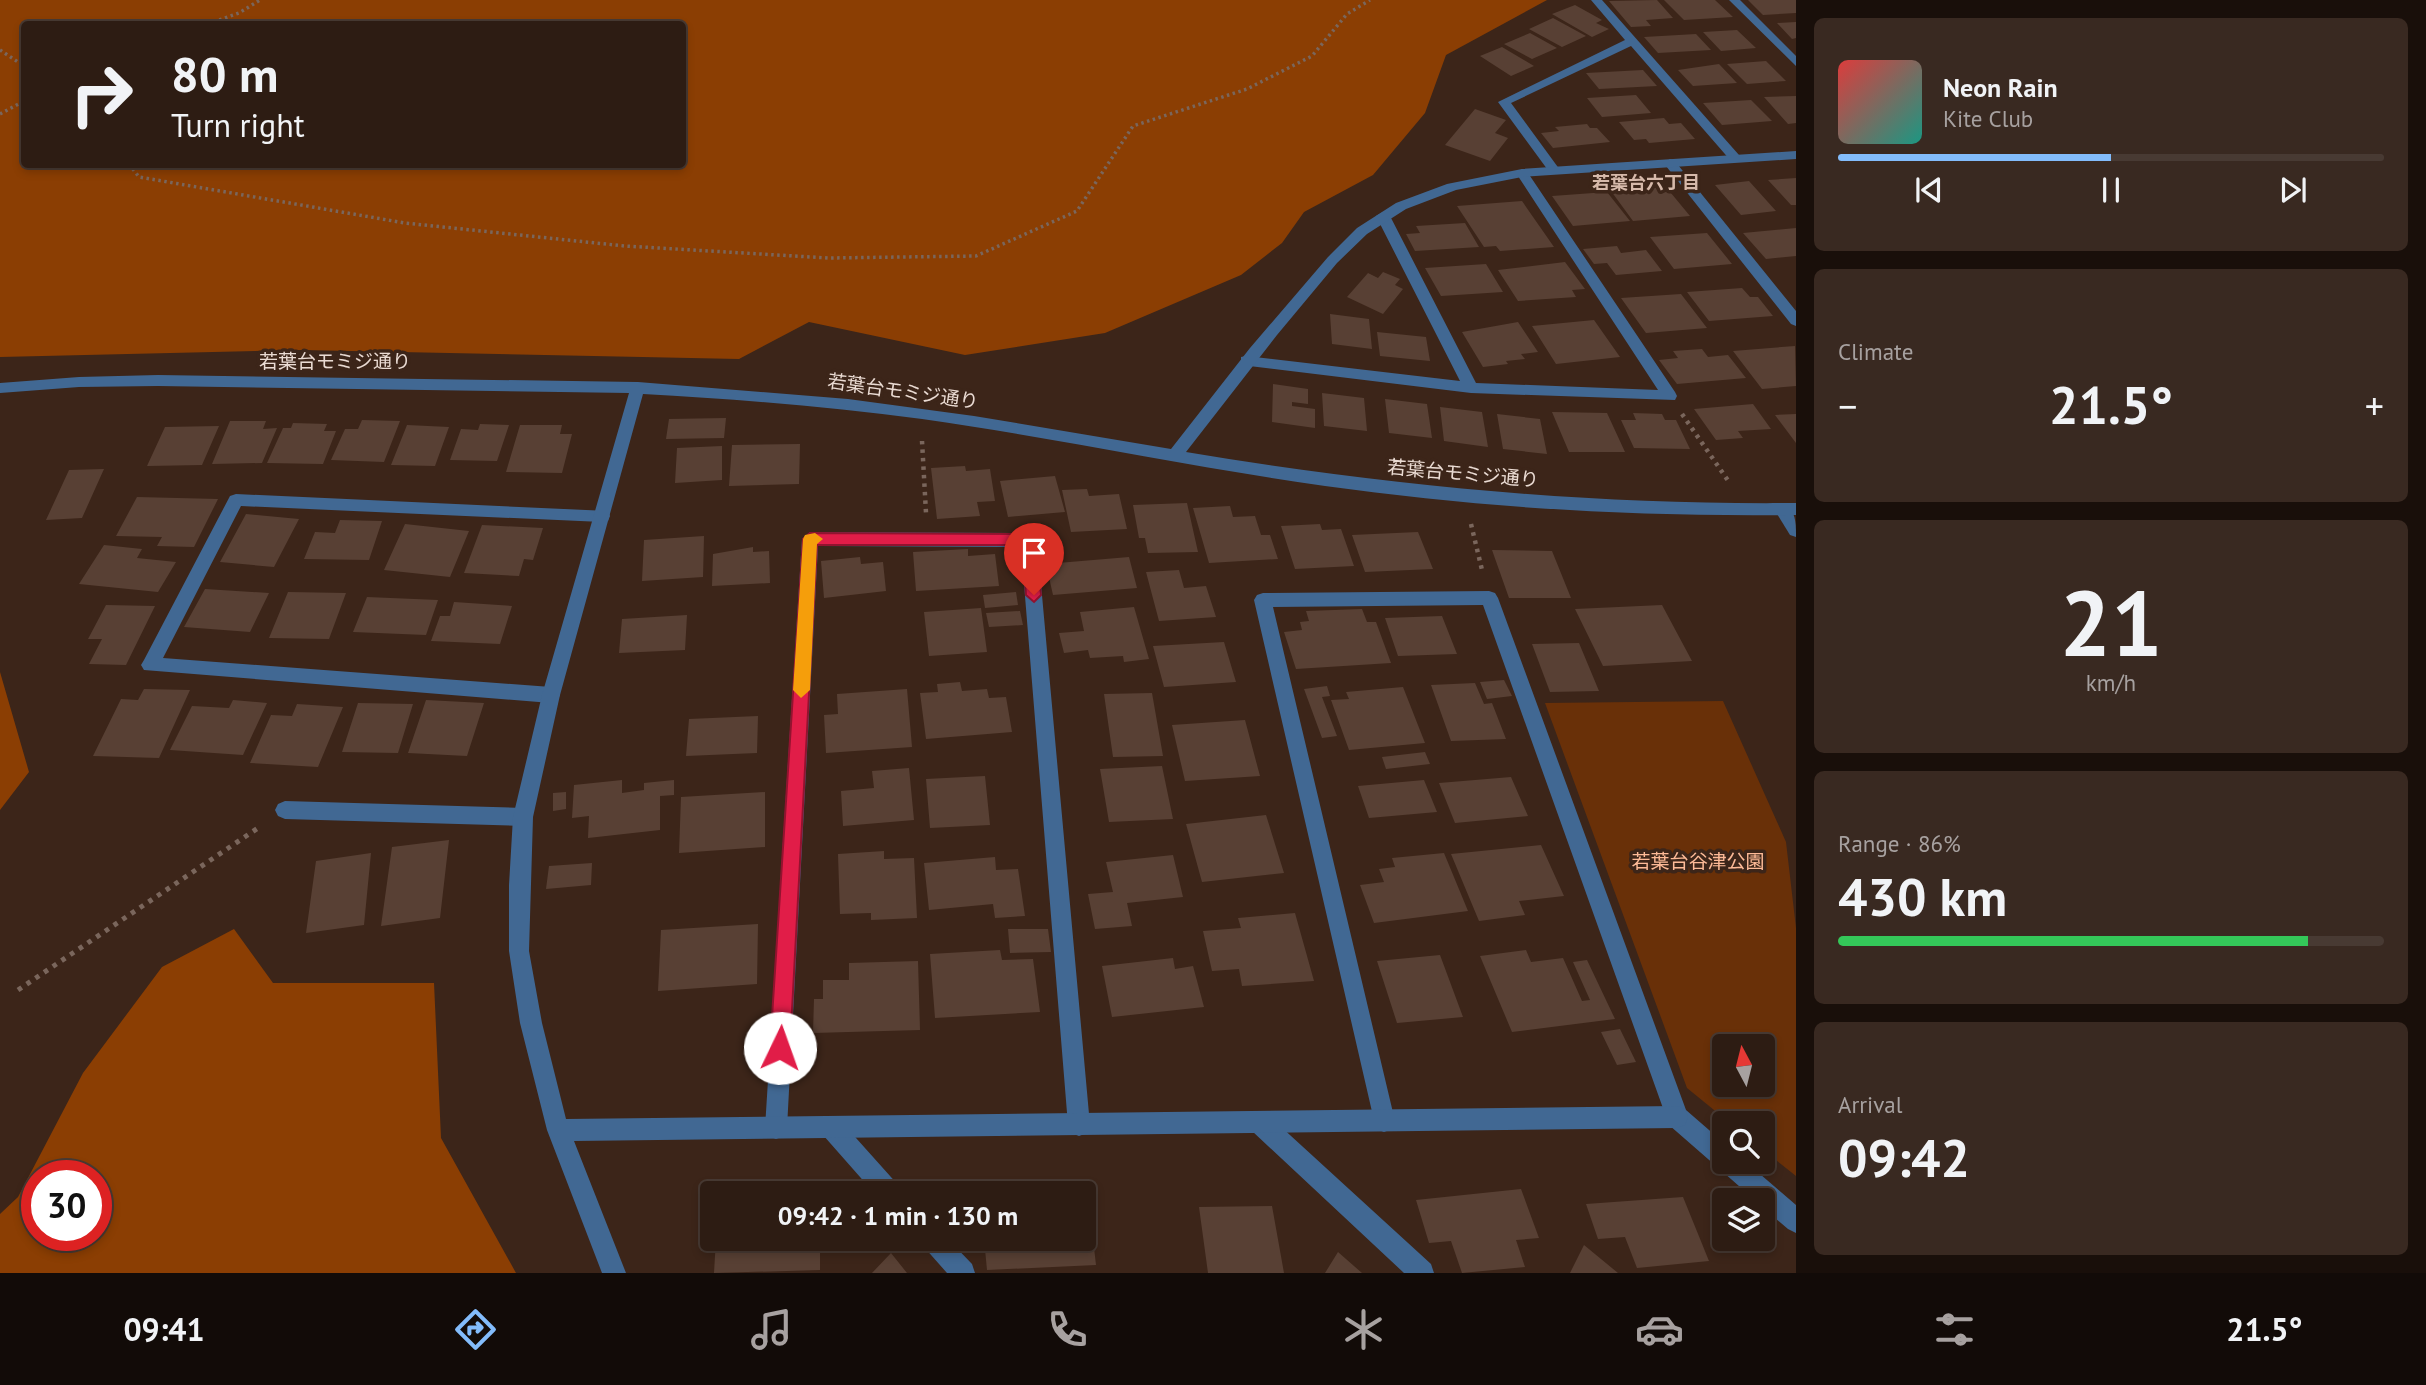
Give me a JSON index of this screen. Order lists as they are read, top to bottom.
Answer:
{
  "streets": {
    "street": ["若葉台モミジ通り"]
  },
  "districts": ["若葉台六丁目"],
  "parks": ["若葉台谷津公園"],
  "north": "top",
  "page": {
    "turn": ["80 m", "Turn right"],
    "song": ["Neon Rain", "Kite Club"],
    "tile": [
      "Climate",
      ["21", "km/h"],
      ["Range · 86%", "430 km"],
      ["Arrival", "09:42"]
    ],
    "heat": ["−", "21.5°", "+"],
    "limit": "30",
    "trip": "09:42 · 1 min · 130 m",
    "tabs": ["09:41", "21.5°"]
  }
}
